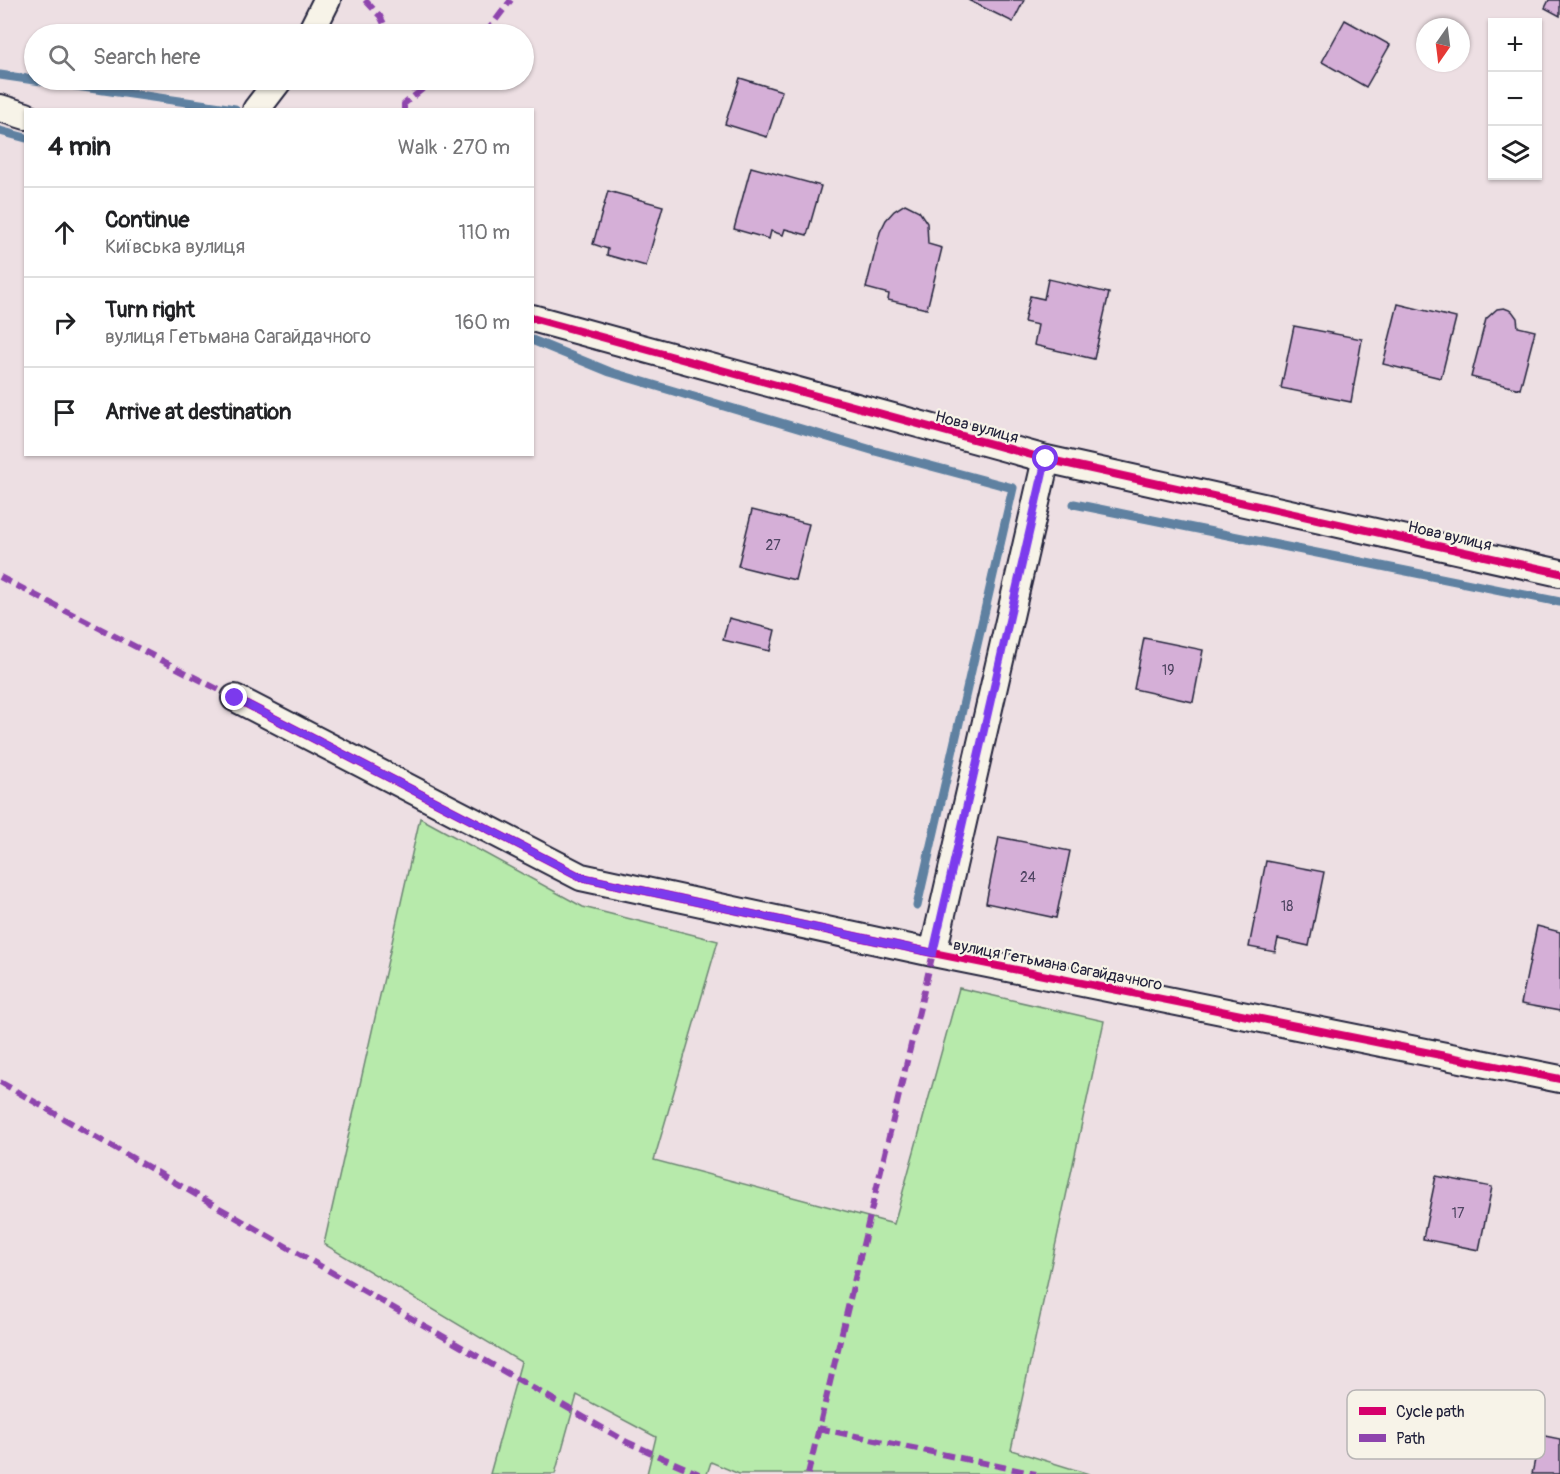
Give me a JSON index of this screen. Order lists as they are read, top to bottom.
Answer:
{
  "streets": {
    "street": ["Нова вулиця", "вулиця Гетьмана Сагайдачного"]
  },
  "house_numbers": [
    "27",
    "19",
    "24",
    "18",
    "17"
  ],
  "legend": ["Cycle path", "Path"],
  "north": "bottom",
  "page": {
    "map_buttons": ["+", "−"],
    "search": "Search here",
    "heading": ["4 min", "Walk · 270 m"],
    "list": [
      ["Continue", "Київська вулиця", "110 m"],
      ["Turn right", "вулиця Гетьмана Сагайдачного", "160 m"],
      "Arrive at destination"
    ]
  }
}
